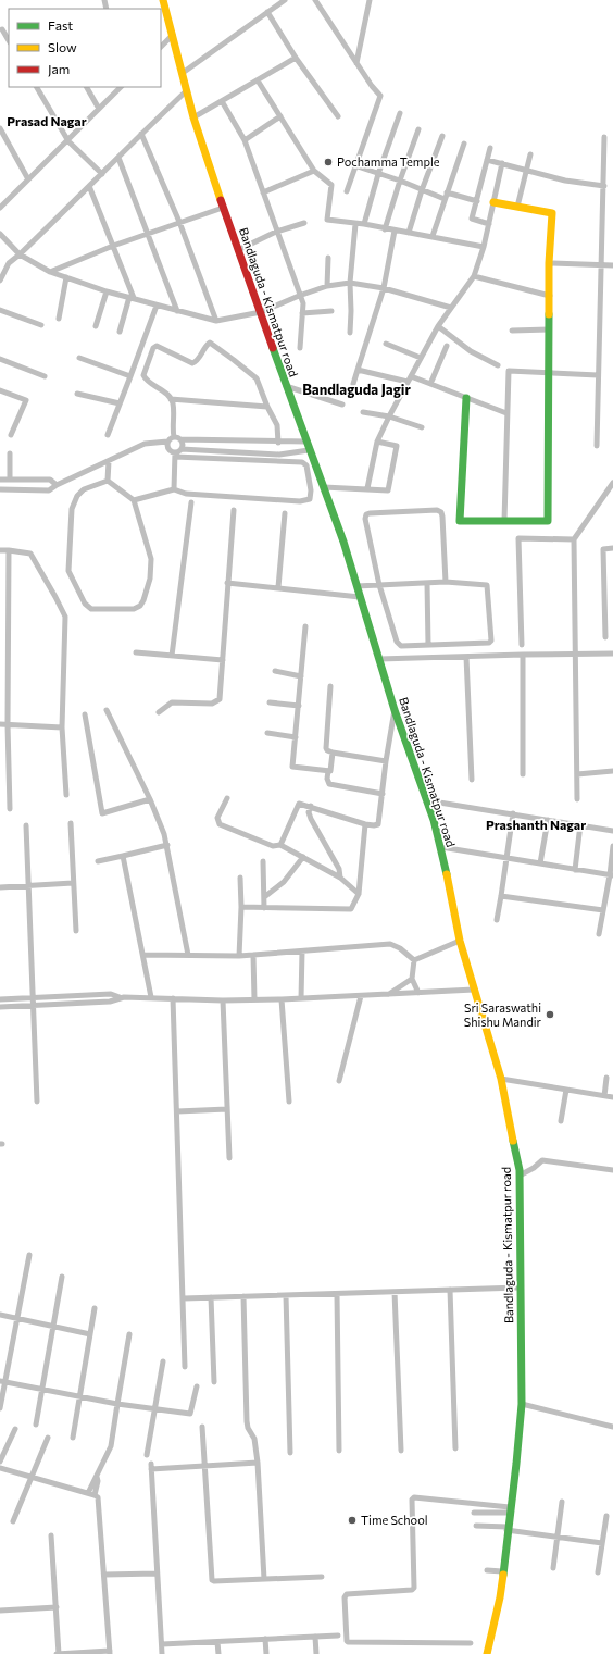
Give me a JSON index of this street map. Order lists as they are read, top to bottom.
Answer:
{
  "streets": {
    "street": ["Bandlaguda - Kismatpur road"]
  },
  "districts": ["Prasad Nagar", "Bandlaguda Jagir", "Prashanth Nagar"],
  "places": ["Pochamma Temple", "Sri Saraswathi Shishu Mandir", "Time School"],
  "legend": ["Fast", "Slow", "Jam"]
}
